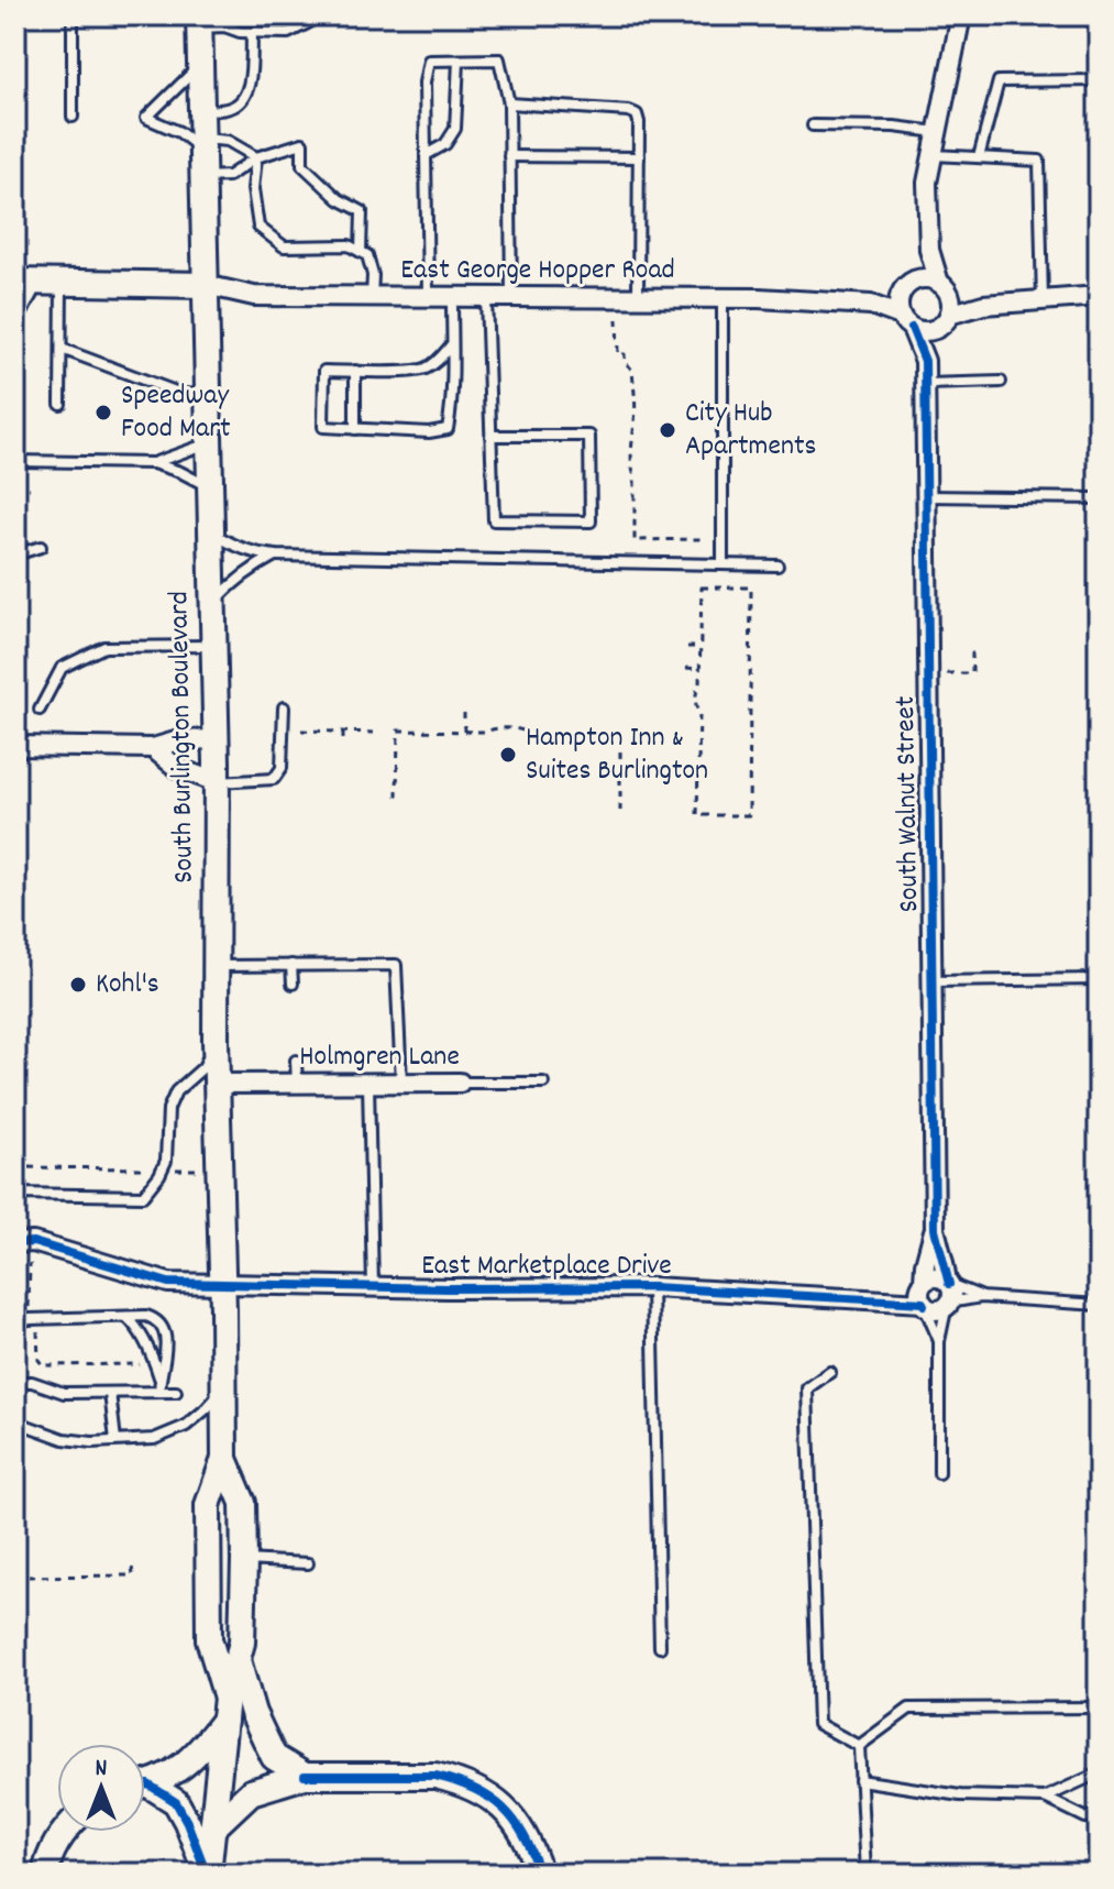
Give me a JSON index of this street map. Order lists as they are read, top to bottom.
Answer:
{
  "streets": {
    "main road": ["South Burlington Boulevard"],
    "street": [
      "East George Hopper Road",
      "South Walnut Street",
      "Holmgren Lane",
      "East Marketplace Drive"
    ]
  },
  "crossings": [
    ["East George Hopper Road", "South Burlington Boulevard"],
    ["East George Hopper Road", "South Walnut Street"],
    ["South Burlington Boulevard", "Holmgren Lane"],
    ["South Burlington Boulevard", "East Marketplace Drive"],
    ["South Walnut Street", "East Marketplace Drive"]
  ],
  "places": [
    "Speedway Food Mart",
    "City Hub Apartments",
    "Hampton Inn & Suites Burlington",
    "Kohl's"
  ],
  "north": "top"
}
